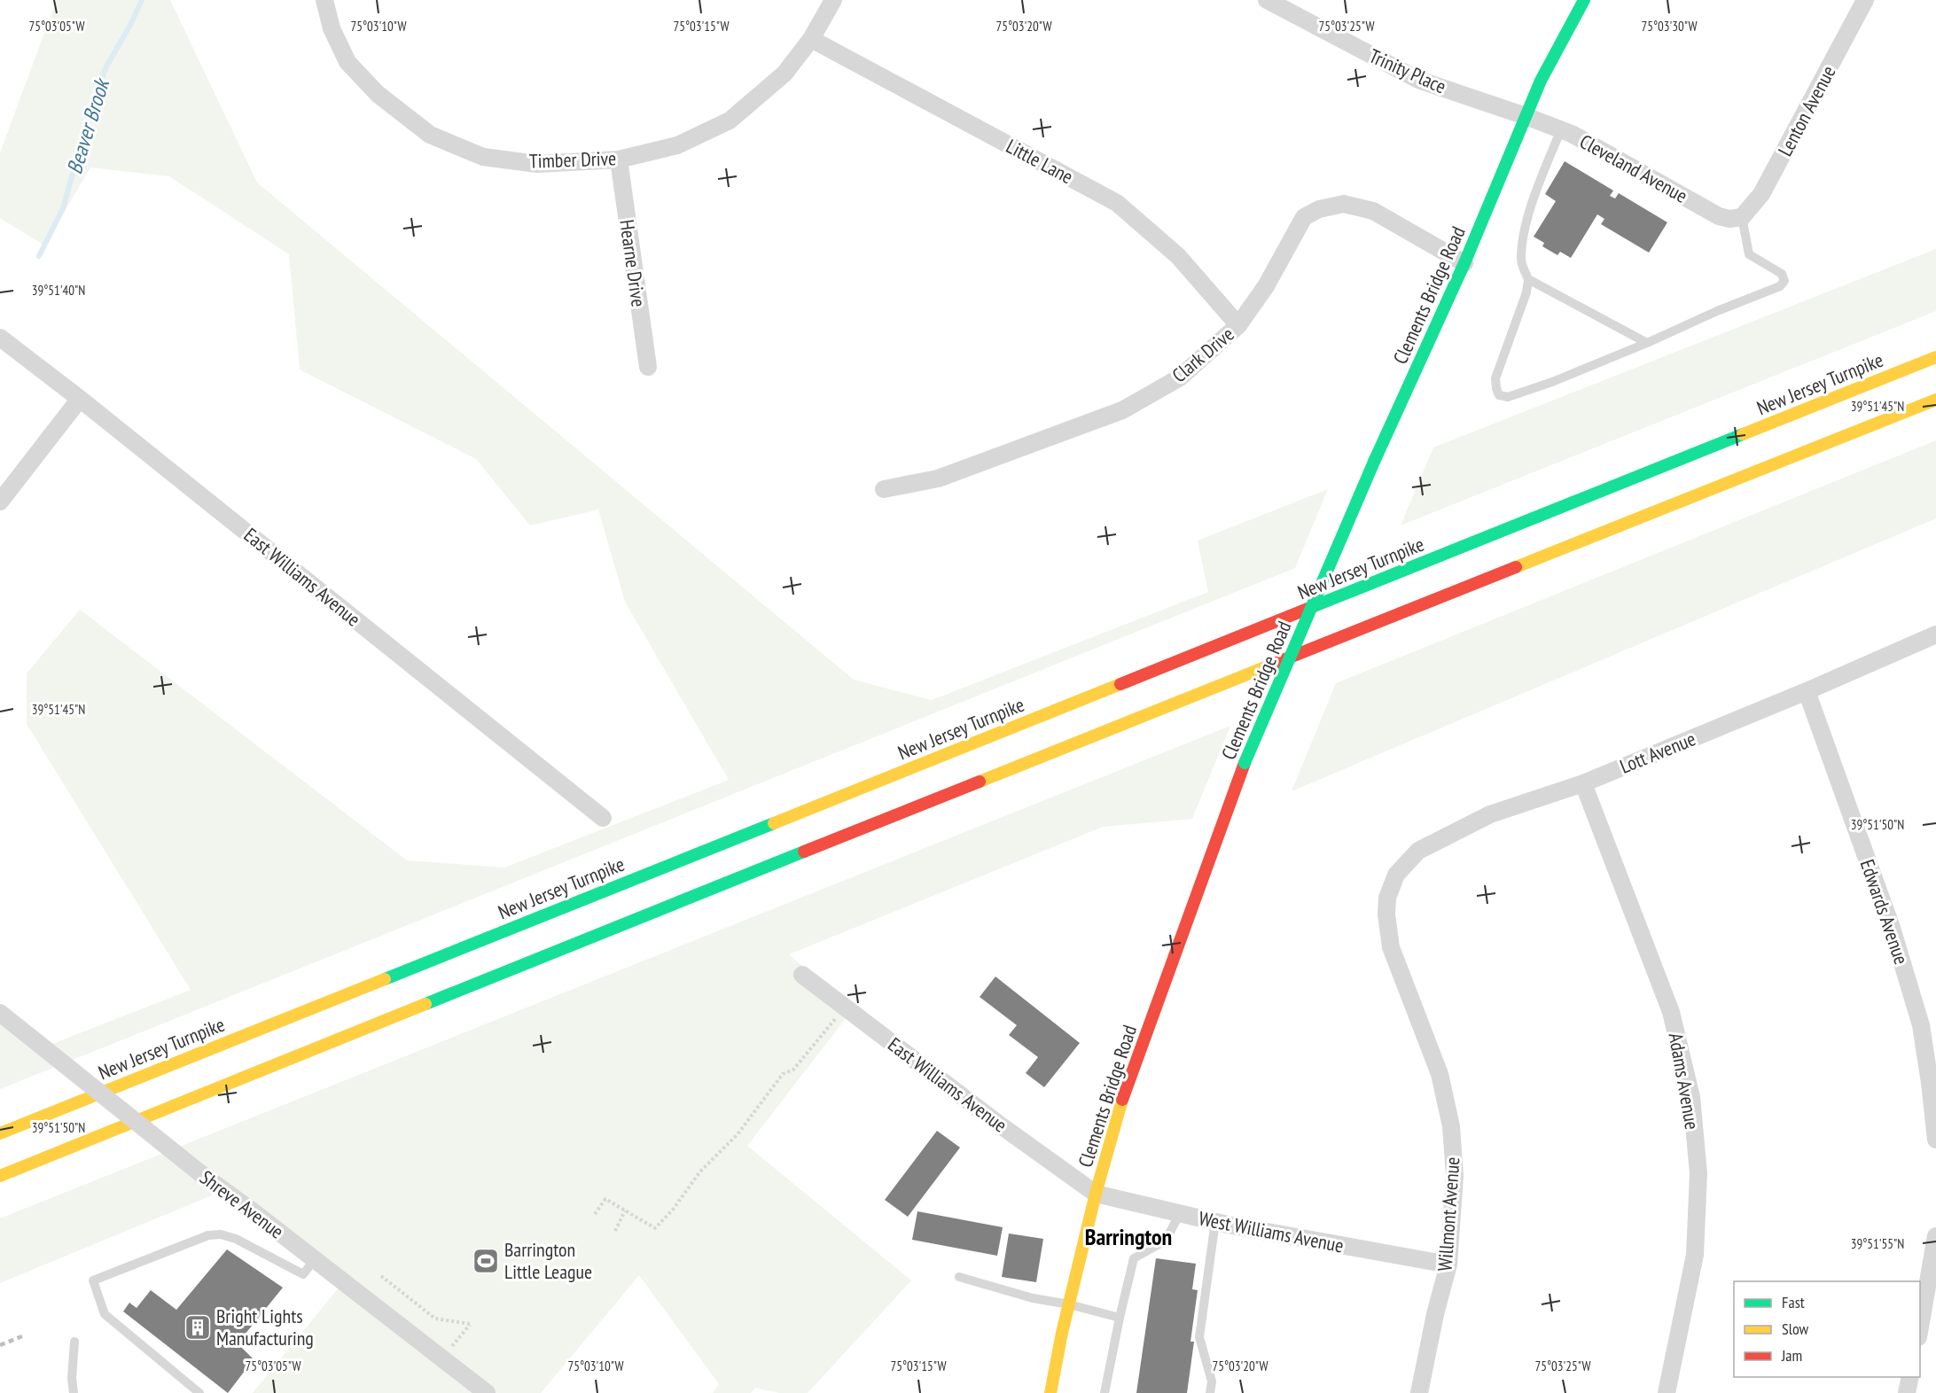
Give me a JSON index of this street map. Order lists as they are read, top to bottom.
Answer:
{
  "streets": {
    "main road": ["Clements Bridge Road", "New Jersey Turnpike"],
    "street": [
      "Trinity Place",
      "Lenton Avenue",
      "Timber Drive",
      "Little Lane",
      "Cleveland Avenue",
      "Hearne Drive",
      "Clark Drive",
      "East Williams Avenue",
      "Lott Avenue",
      "Edwards Avenue",
      "Adams Avenue",
      "Shreve Avenue",
      "Willmont Avenue",
      "West Williams Avenue"
    ]
  },
  "crossings": [
    ["Trinity Place", "Cleveland Avenue"],
    ["Trinity Place", "Clements Bridge Road"],
    ["Lenton Avenue", "Cleveland Avenue"],
    ["Timber Drive", "Little Lane"],
    ["Timber Drive", "Hearne Drive"],
    ["Little Lane", "Clark Drive"],
    ["Cleveland Avenue", "Clements Bridge Road"],
    ["Clements Bridge Road", "Clark Drive"],
    ["Clements Bridge Road", "East Williams Avenue"],
    ["Clements Bridge Road", "West Williams Avenue"],
    ["East Williams Avenue", "West Williams Avenue"],
    ["Lott Avenue", "Edwards Avenue"],
    ["Lott Avenue", "Adams Avenue"],
    ["Lott Avenue", "Willmont Avenue"],
    ["Willmont Avenue", "West Williams Avenue"]
  ],
  "districts": ["Barrington"],
  "water": ["Beaver Brook"],
  "places": {
    "sports": ["Barrington Little League"],
    "building": ["Bright Lights Manufacturing"]
  },
  "legend": ["Fast", "Slow", "Jam"],
  "coordinates": [
    "75°03'05\"W",
    "75°03'10\"W",
    "75°03'15\"W",
    "75°03'20\"W",
    "75°03'25\"W",
    "75°03'30\"W",
    "39°51'40\"N",
    "39°51'45\"N",
    "39°51'50\"N",
    "39°51'55\"N"
  ]
}
